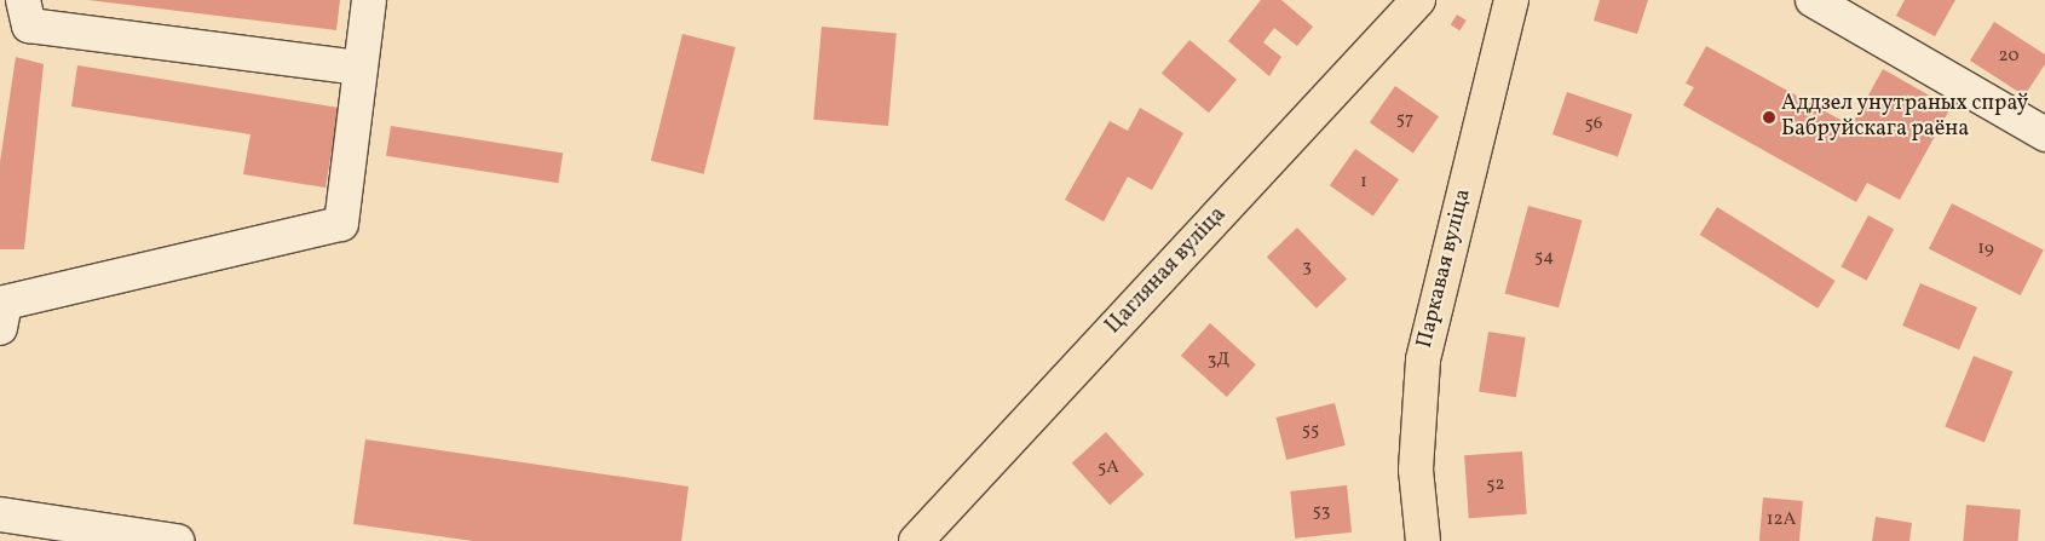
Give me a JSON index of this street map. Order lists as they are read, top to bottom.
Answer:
{
  "streets": {
    "main road": ["Паркавая вуліца", "Цагляная вуліца"]
  },
  "places": ["Аддзел унутраных спраў Бабруйскага раёна"],
  "house_numbers": [
    "20",
    "57",
    "56",
    "1",
    "19",
    "54",
    "3",
    "3Д",
    "55",
    "5А",
    "52",
    "53",
    "12А"
  ]
}
